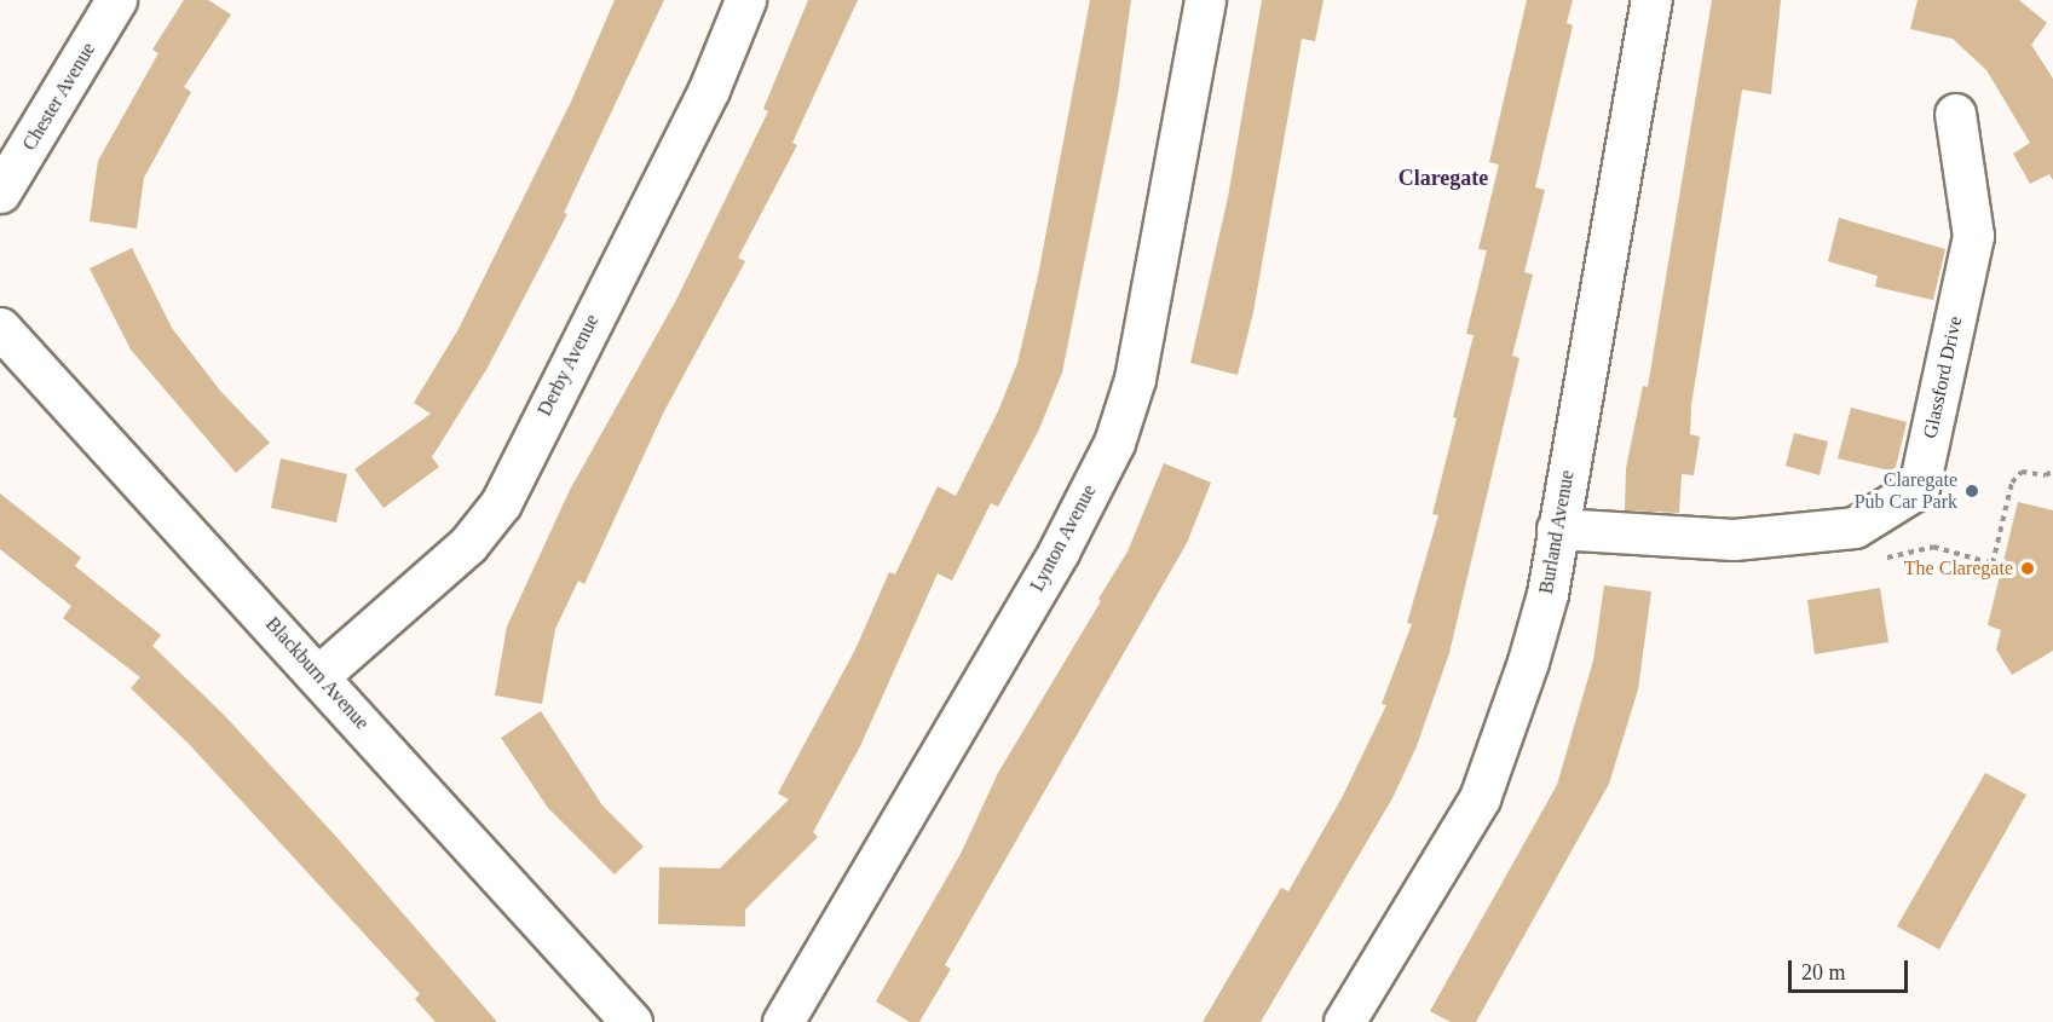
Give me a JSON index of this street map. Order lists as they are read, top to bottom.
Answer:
{
  "streets": {
    "street": [
      "Chester Avenue",
      "Derby Avenue",
      "Glassford Drive",
      "Burland Avenue",
      "Lynton Avenue",
      "Blackburn Avenue"
    ]
  },
  "crossings": [
    ["Derby Avenue", "Blackburn Avenue"],
    ["Glassford Drive", "Burland Avenue"]
  ],
  "districts": ["Claregate"],
  "places": ["Claregate Pub Car Park", "The Claregate"],
  "scale_bar": "20 m"
}
